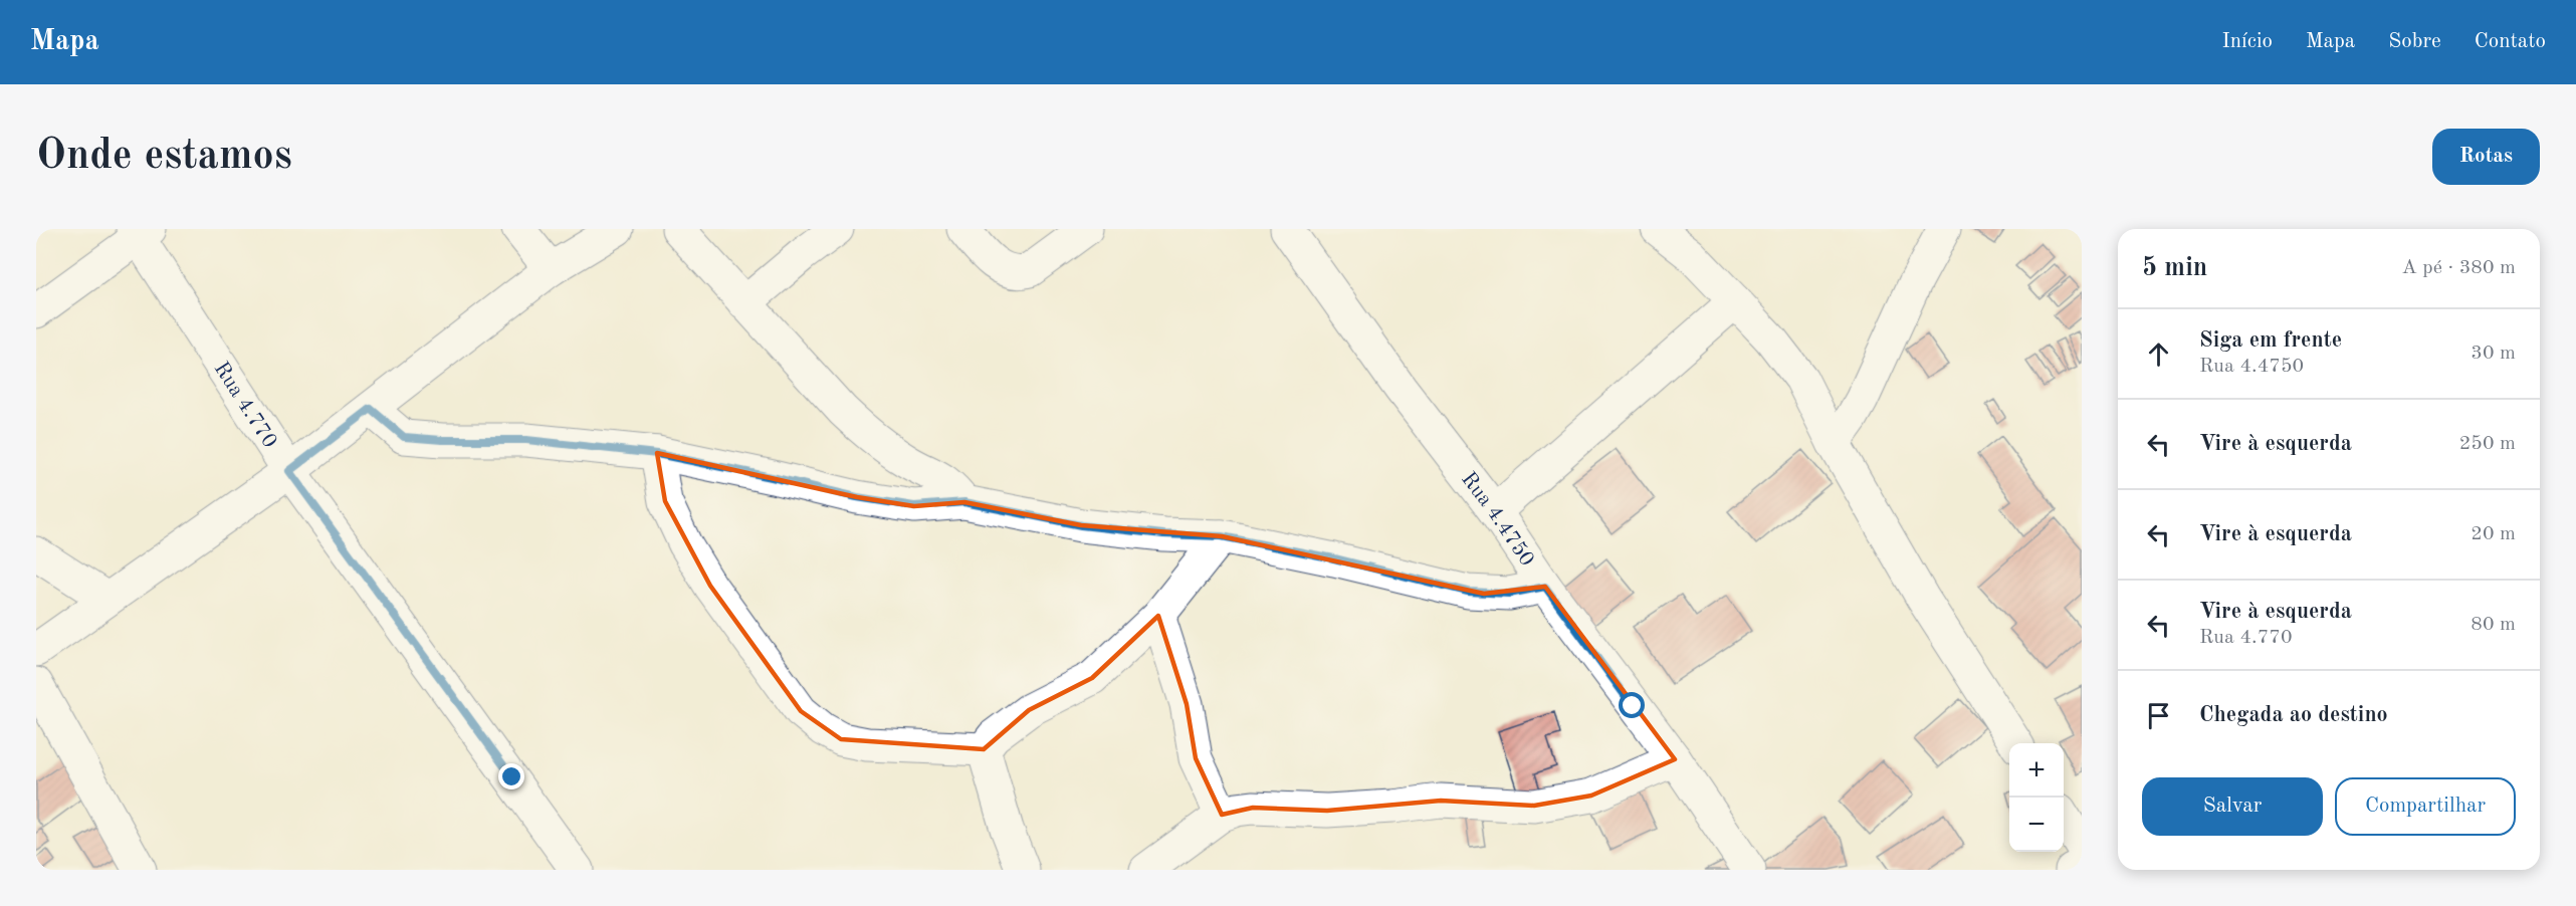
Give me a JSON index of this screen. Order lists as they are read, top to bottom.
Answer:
{
  "streets": {
    "street": ["Rua 4.770", "Rua 4.4750"]
  },
  "page": {
    "header": "Mapa",
    "nav": [
      "Início",
      "Mapa",
      "Sobre",
      "Contato"
    ],
    "buttons": [
      "Rotas",
      ["Salvar", "Compartilhar"]
    ],
    "title": "Onde estamos",
    "heading": ["5 min", "A pé · 380 m"],
    "list": [
      ["Siga em frente", "Rua 4.4750", "30 m"],
      ["Vire à esquerda", "250 m"],
      ["Vire à esquerda", "20 m"],
      ["Vire à esquerda", "Rua 4.770", "80 m"],
      "Chegada ao destino"
    ],
    "map_buttons": ["+", "−"]
  }
}
